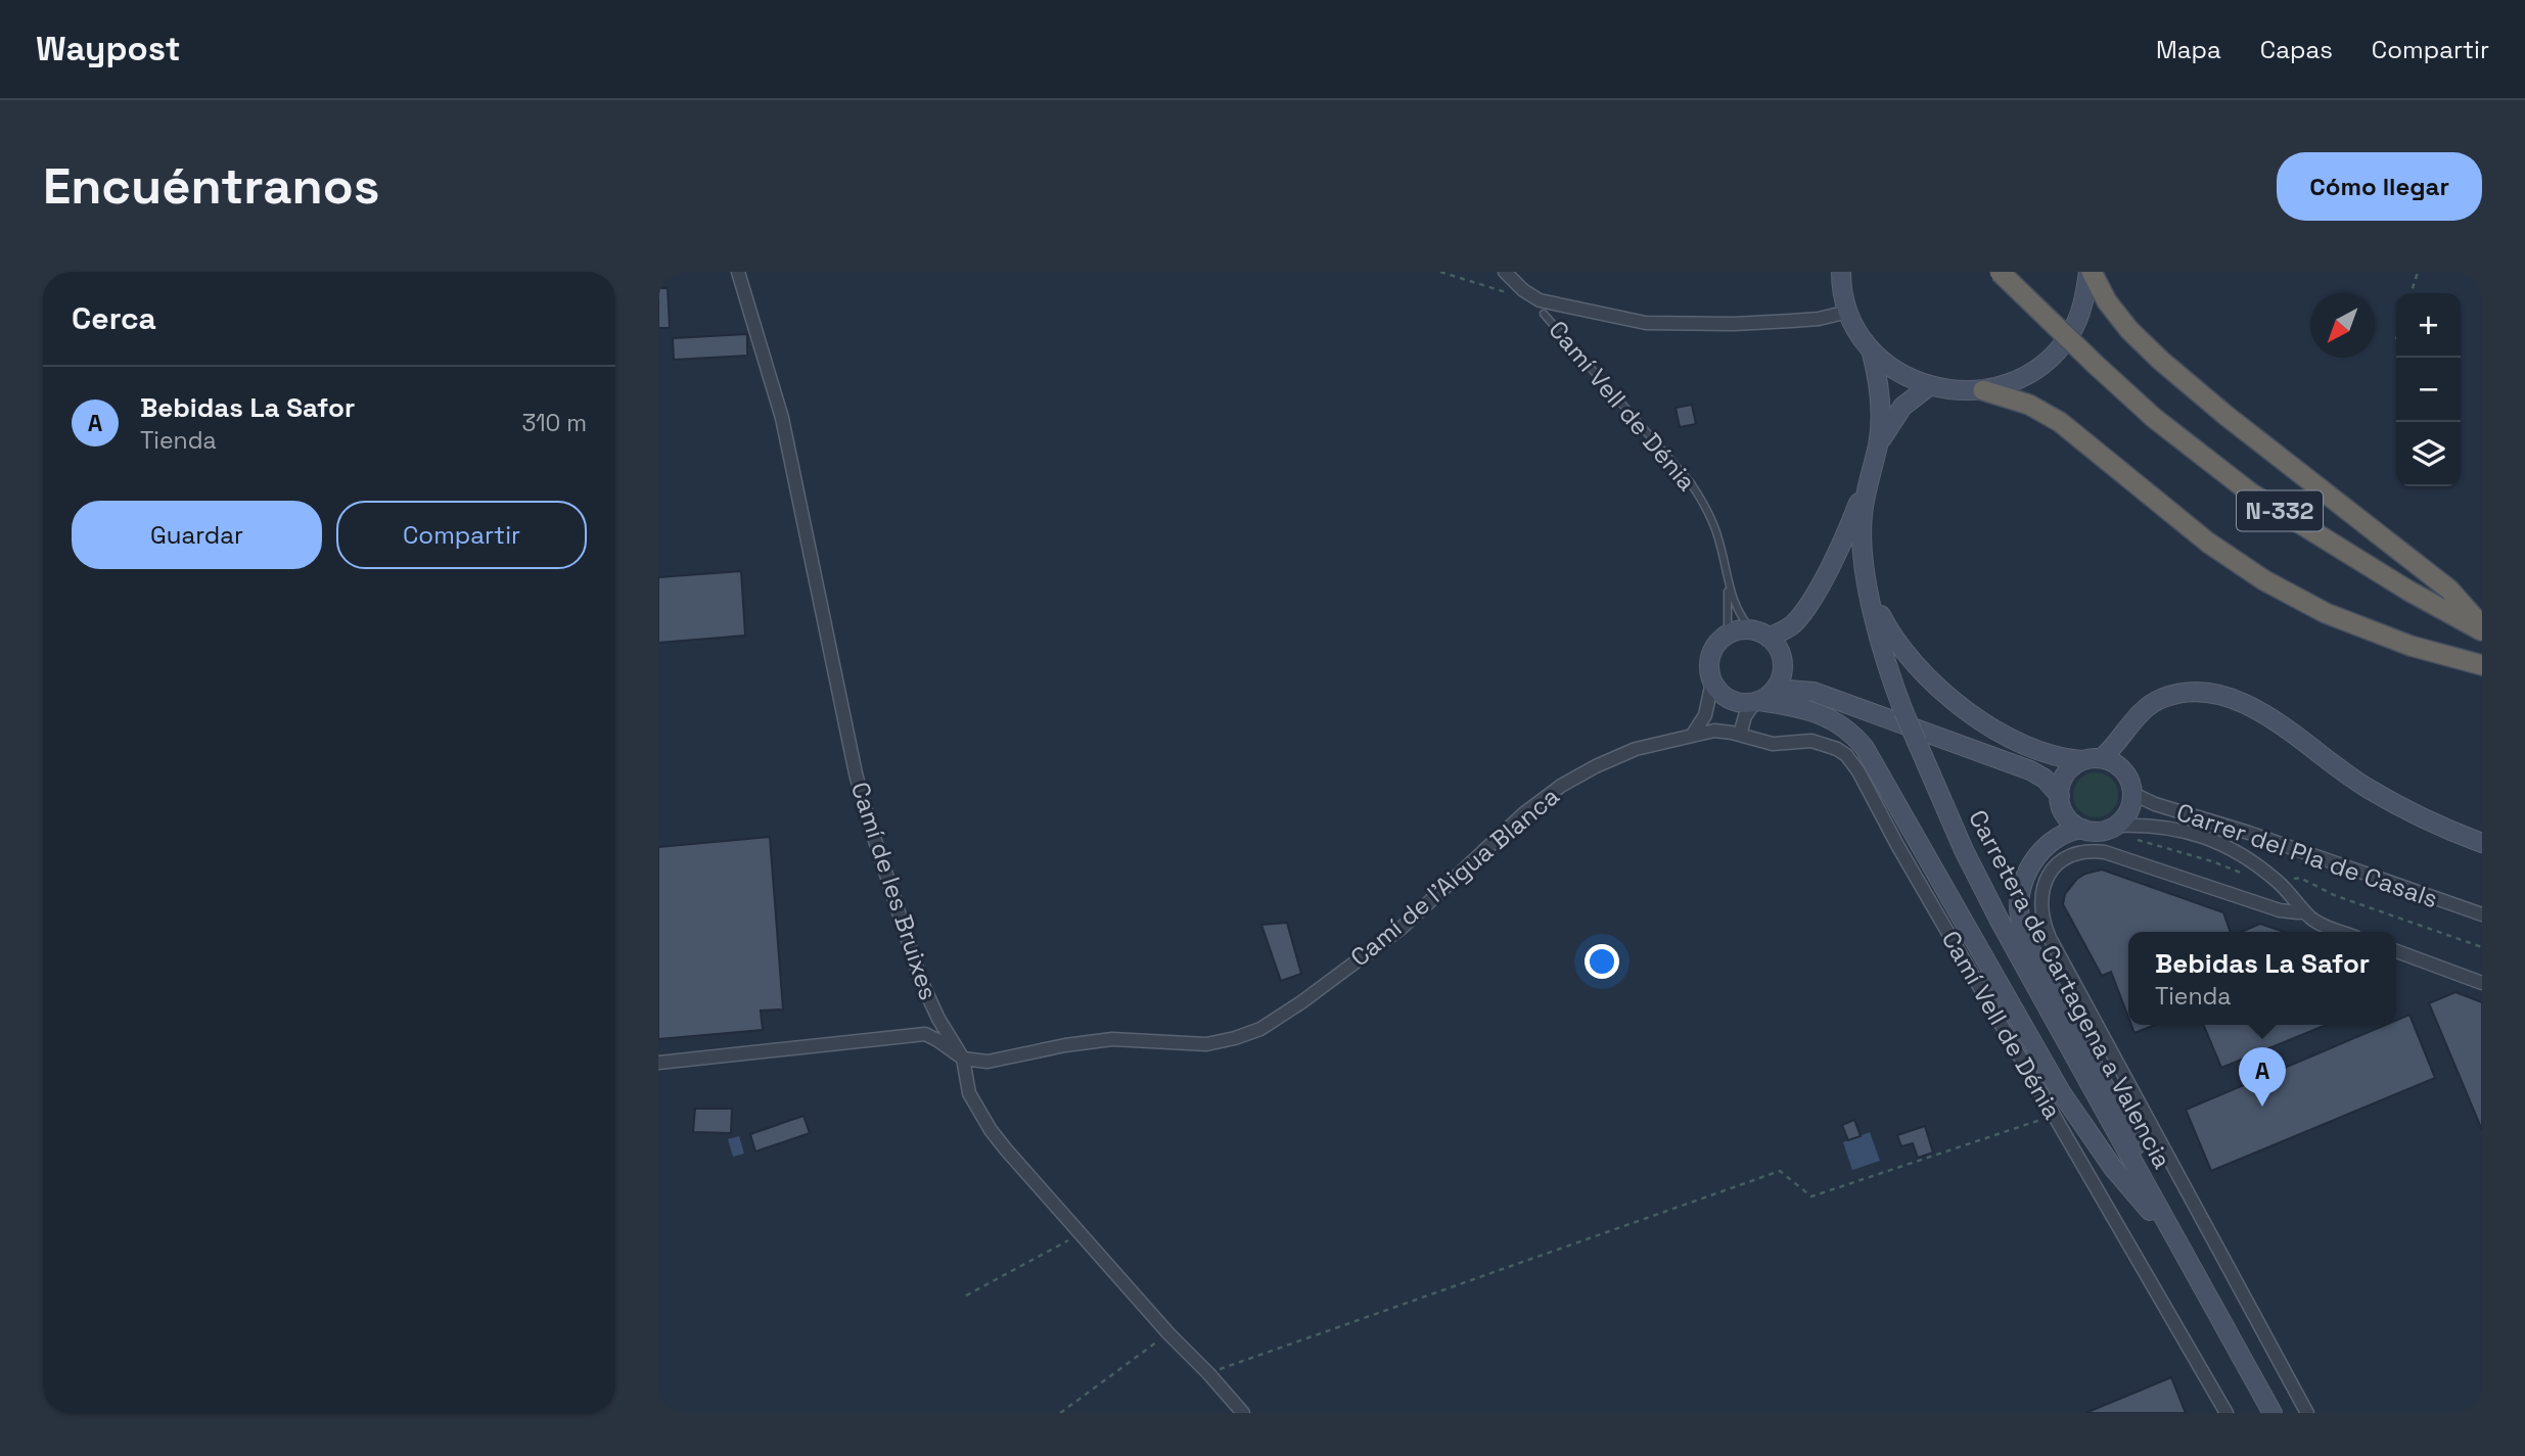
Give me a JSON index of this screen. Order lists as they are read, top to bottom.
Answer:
{
  "streets": {
    "highway": ["N-332"],
    "main road": ["Carretera de Cartagena a Valencia"],
    "street": [
      "Camí Vell de Dénia",
      "Carrer del Pla de Casals",
      "Camí de l’Aigua Blanca",
      "Camí de les Bruixes"
    ]
  },
  "crossings": [
    ["Camí Vell de Dénia", "Camí de l’Aigua Blanca"],
    ["Camí de l’Aigua Blanca", "Camí de les Bruixes"]
  ],
  "north": "bottom left",
  "page": {
    "header": "Waypost",
    "nav": ["Mapa", "Capas", "Compartir"],
    "buttons": [
      "Cómo llegar",
      ["Guardar", "Compartir"]
    ],
    "title": "Encuéntranos",
    "heading": "Cerca",
    "map_buttons": ["+", "−"],
    "list": [
      {
        "mark": "A",
        "name": "Bebidas La Safor",
        "note": "Tienda",
        "value": "310 m"
      }
    ],
    "popup": ["Bebidas La Safor", "Tienda"],
    "pins": "A"
  }
}
